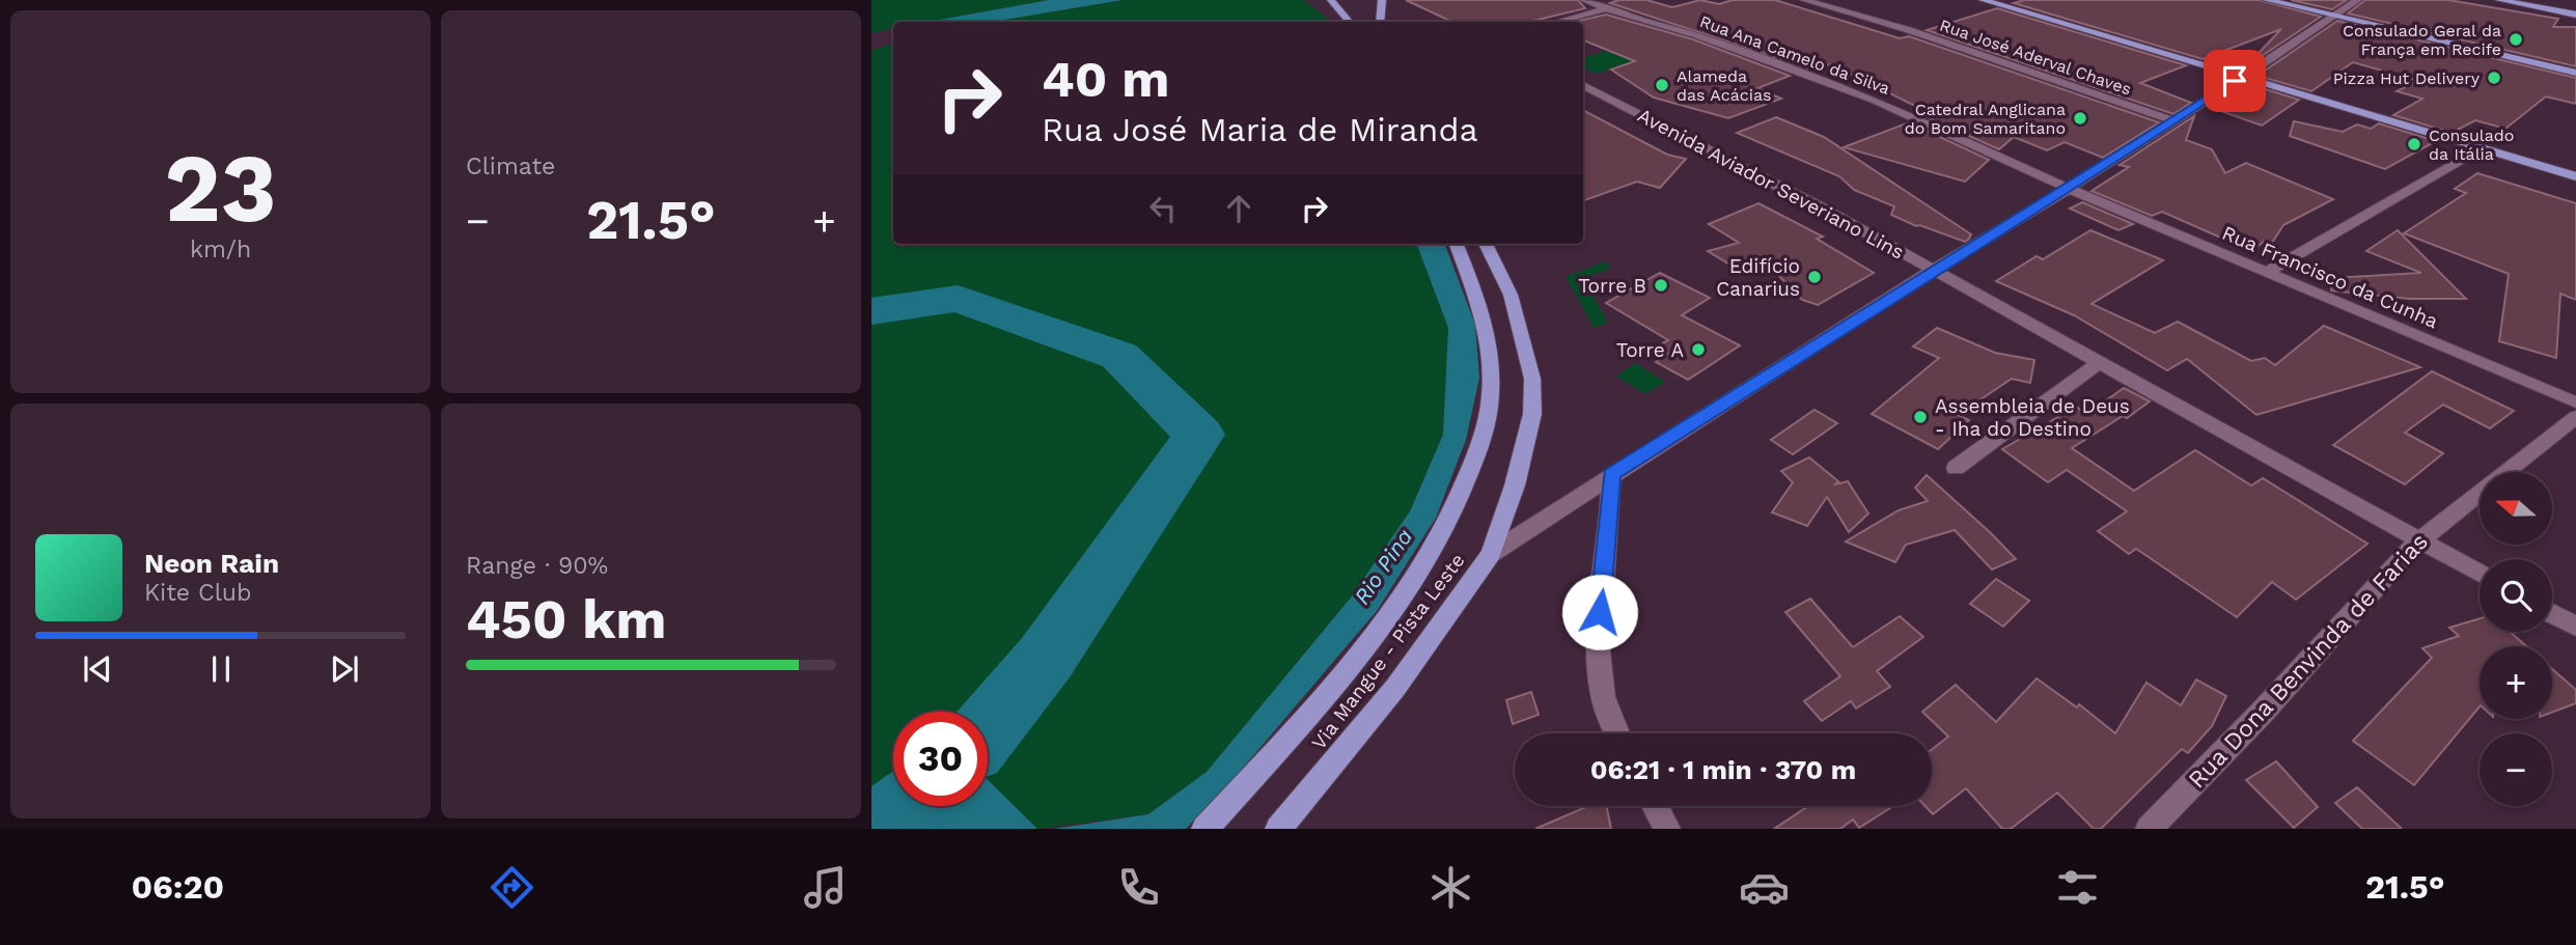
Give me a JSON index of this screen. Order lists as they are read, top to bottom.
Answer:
{
  "streets": {
    "main road": ["Via Mangue - Pista Leste"],
    "street": [
      "Rua Ana Camelo da Silva",
      "Rua José Aderval Chaves",
      "Avenida Aviador Severiano Lins",
      "Rua Francisco da Cunha",
      "Rua Dona Benvinda de Farias"
    ]
  },
  "crossings": [
    ["Rua Ana Camelo da Silva", "Rua Francisco da Cunha"],
    ["Avenida Aviador Severiano Lins", "Rua Dona Benvinda de Farias"]
  ],
  "water": ["Rio Pina"],
  "places": [
    "Consulado Geral da França em Recife",
    "Pizza Hut Delivery",
    "Alameda das Acácias",
    "Catedral Anglicana do Bom Samaritano",
    "Consulado da Itália",
    "Edifício Canarius",
    "Torre B",
    "Torre A",
    "Assembleia de Deus - Iha do Destino"
  ],
  "north": "left",
  "page": {
    "tile": [
      ["23", "km/h"],
      "Climate",
      ["Range · 90%", "450 km"]
    ],
    "turn": ["40 m", "Rua José Maria de Miranda"],
    "heat": ["−", "21.5°", "+"],
    "map_buttons": ["+", "−"],
    "song": ["Neon Rain", "Kite Club"],
    "limit": "30",
    "trip": "06:21 · 1 min · 370 m",
    "tabs": ["06:20", "21.5°"]
  }
}
